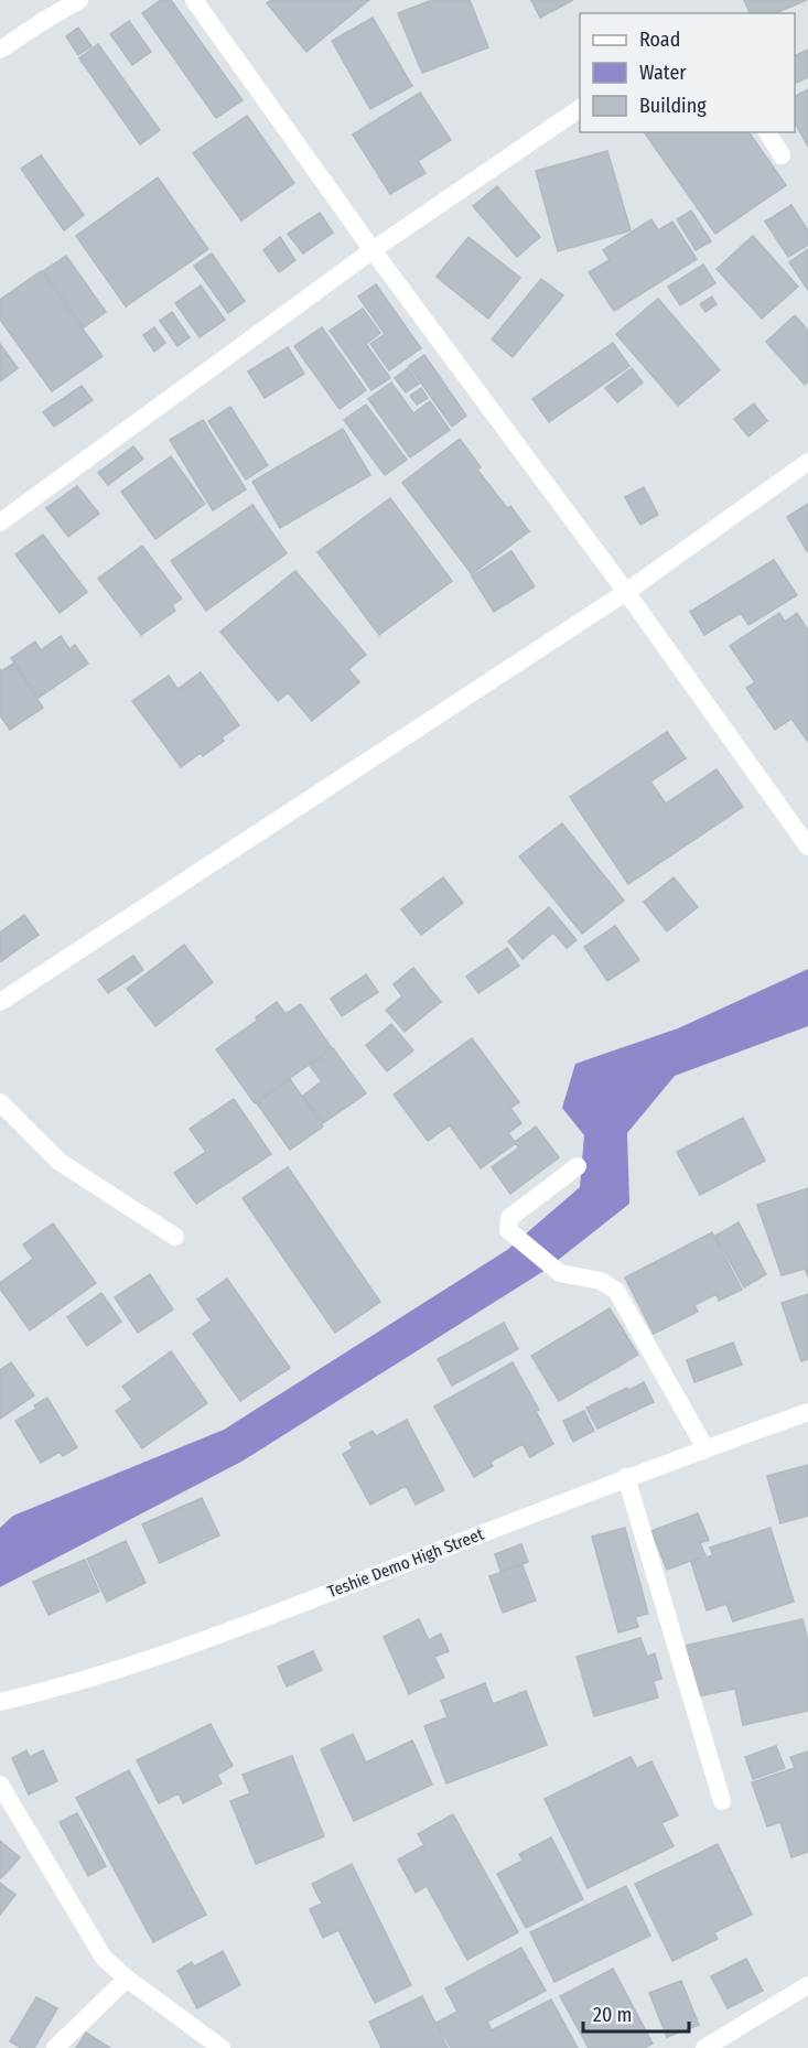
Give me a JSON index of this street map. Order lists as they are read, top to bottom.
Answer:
{
  "streets": {
    "street": ["Teshie Demo High Street"]
  },
  "legend": ["Road", "Water", "Building"],
  "scale_bar": "20 m"
}
